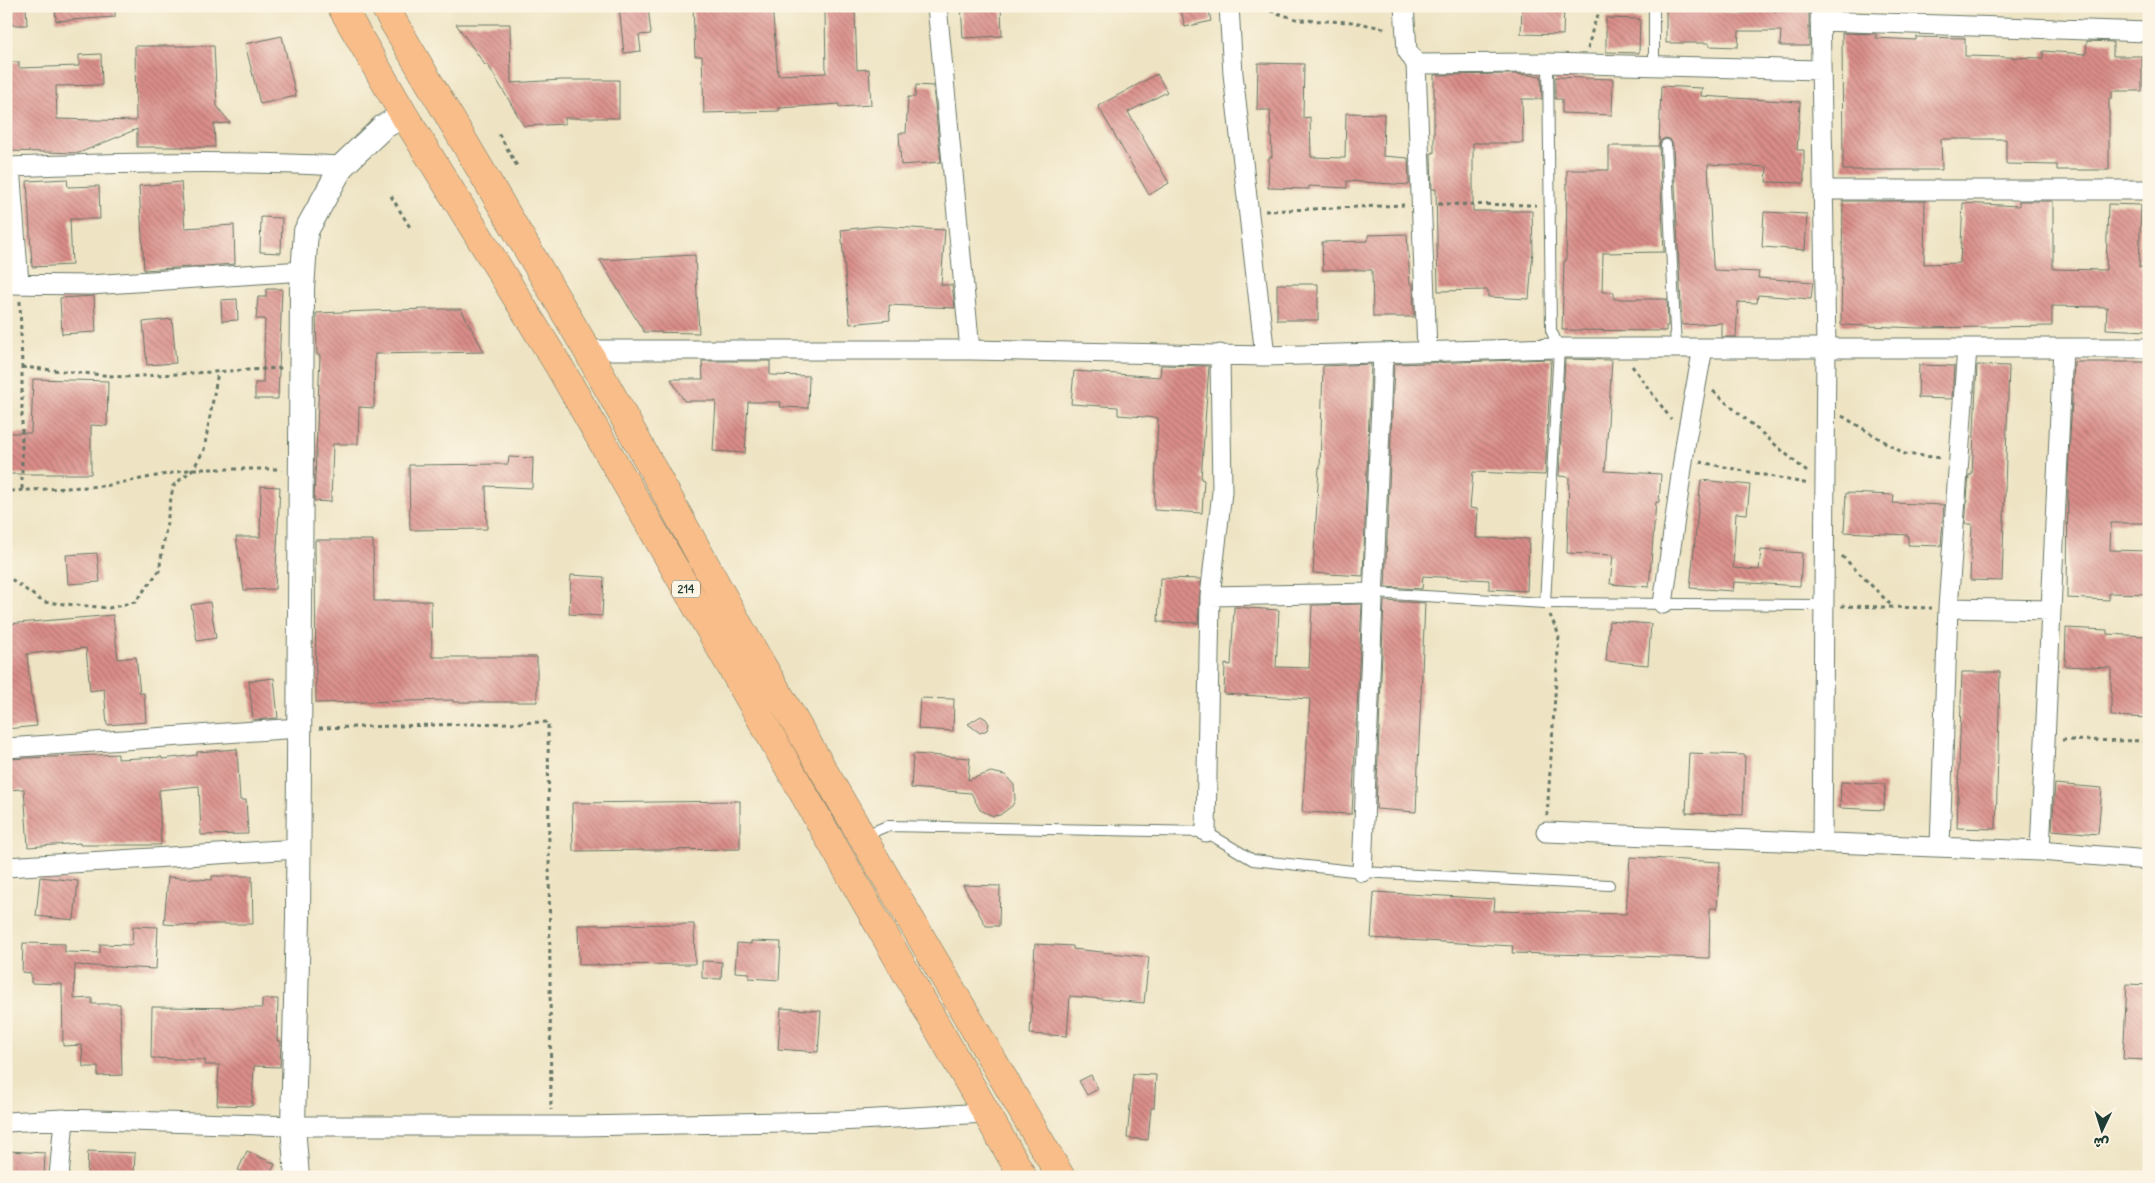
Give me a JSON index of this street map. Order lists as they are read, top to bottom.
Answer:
{
  "streets": {
    "highway": ["214"]
  },
  "north": "bottom"
}
